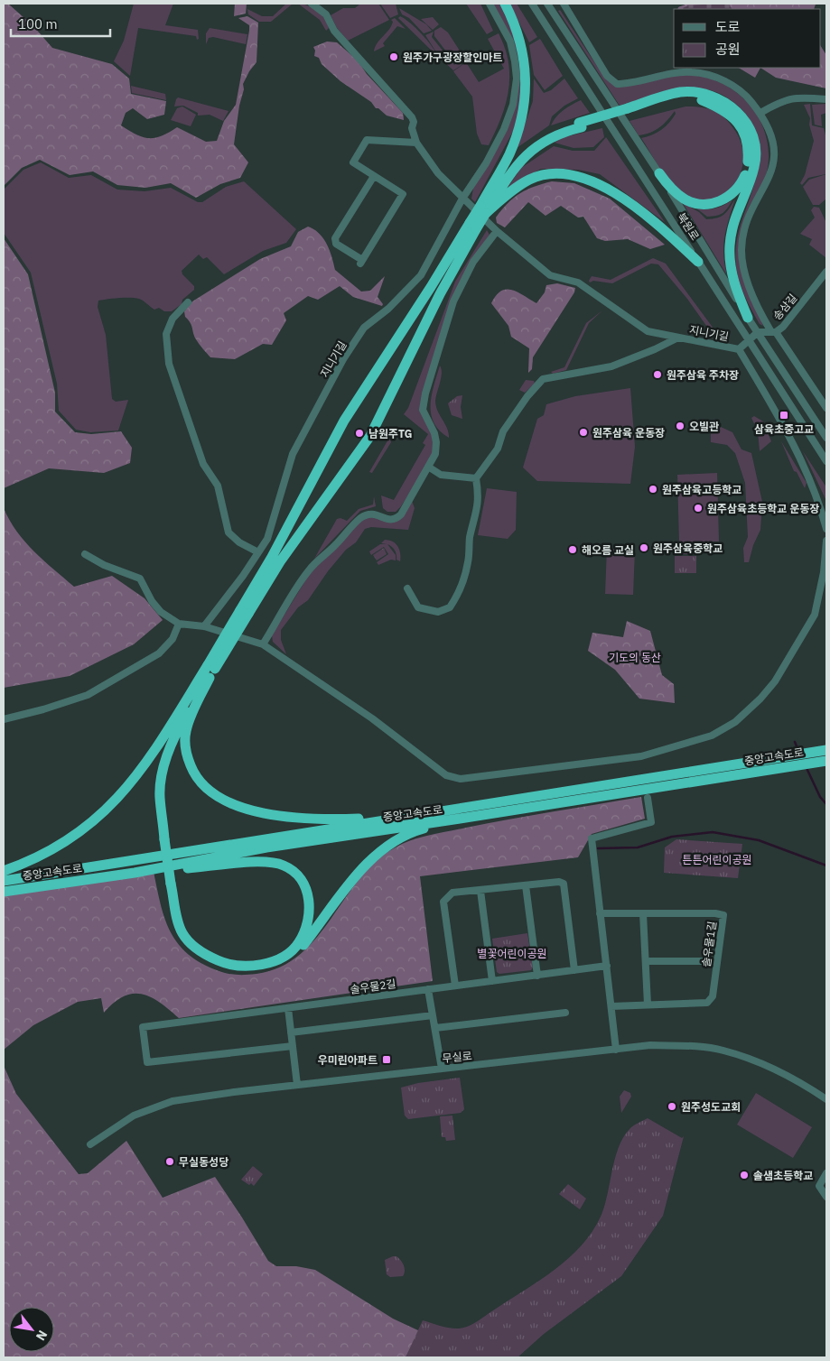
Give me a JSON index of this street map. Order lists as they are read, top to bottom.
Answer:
{
  "streets": {
    "highway": ["중앙고속도로"],
    "street": [
      "북원로",
      "송삼길",
      "지니기길",
      "솔우물1길",
      "솔우물2길",
      "무실로"
    ]
  },
  "crossings": [
    ["북원로", "송삼길"],
    ["북원로", "지니기길"]
  ],
  "parks": ["기도의 동산", "튼튼어린이공원", "별꽃어린이공원"],
  "places": {
    "other": [
      "원주가구광장할인마트",
      "원주삼육 주차장",
      "오빌관",
      "원주삼육 운동장",
      "남원주TG",
      "원주삼육고등학교",
      "원주삼육초등학교 운동장",
      "원주삼육중학교",
      "해오름 교실",
      "원주성도교회",
      "무실동성당",
      "솔샘초등학교"
    ],
    "transit": ["삼육초중고교", "우미린아파트"]
  },
  "legend": ["도로", "공원"],
  "scale_bar": "100 m",
  "north": "bottom right"
}
